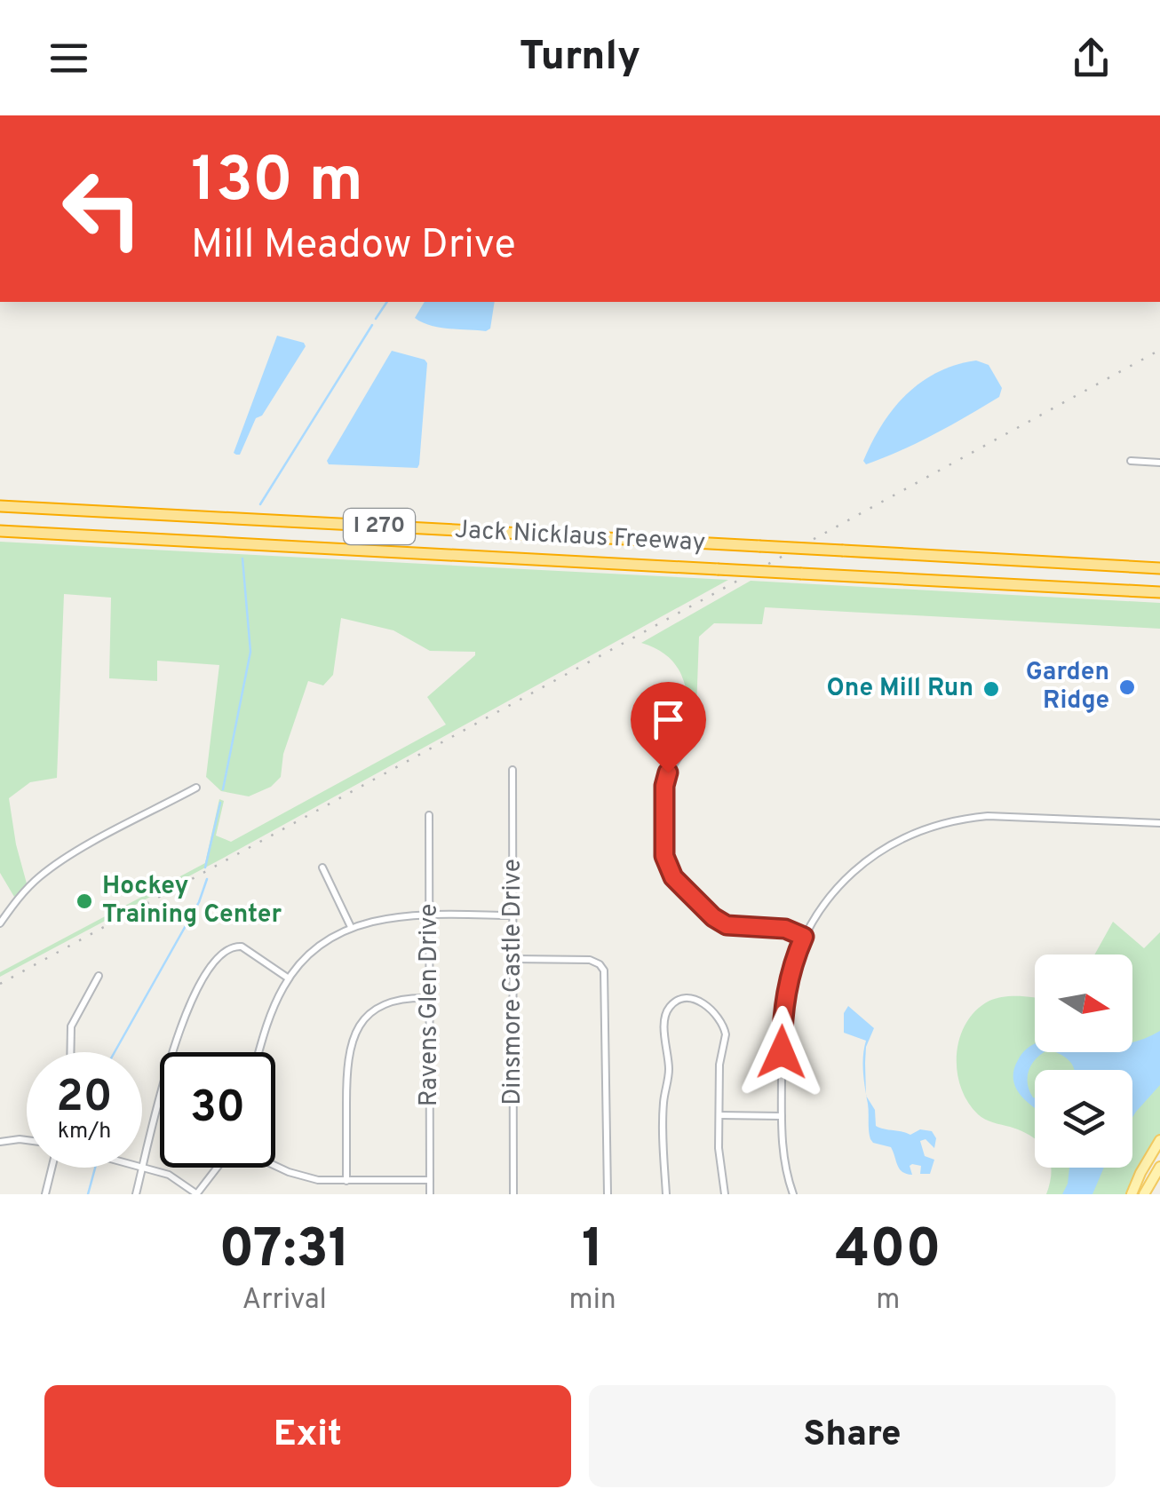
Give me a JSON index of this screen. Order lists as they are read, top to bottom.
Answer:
{
  "streets": {
    "highway": ["I 270", "Jack Nicklaus Freeway"],
    "street": ["Dinsmore Castle Drive", "Ravens Glen Drive"]
  },
  "places": ["Garden Ridge", "One Mill Run", "Hockey Training Center"],
  "north": "right",
  "page": {
    "header": "Turnly",
    "turn": ["130 m", "Mill Meadow Drive"],
    "speed": "20 km/h",
    "limit": "30",
    "eta": [
      "07:31",
      "Arrival",
      "1",
      "min",
      "400",
      "m"
    ],
    "buttons": ["Exit", "Share"]
  }
}
